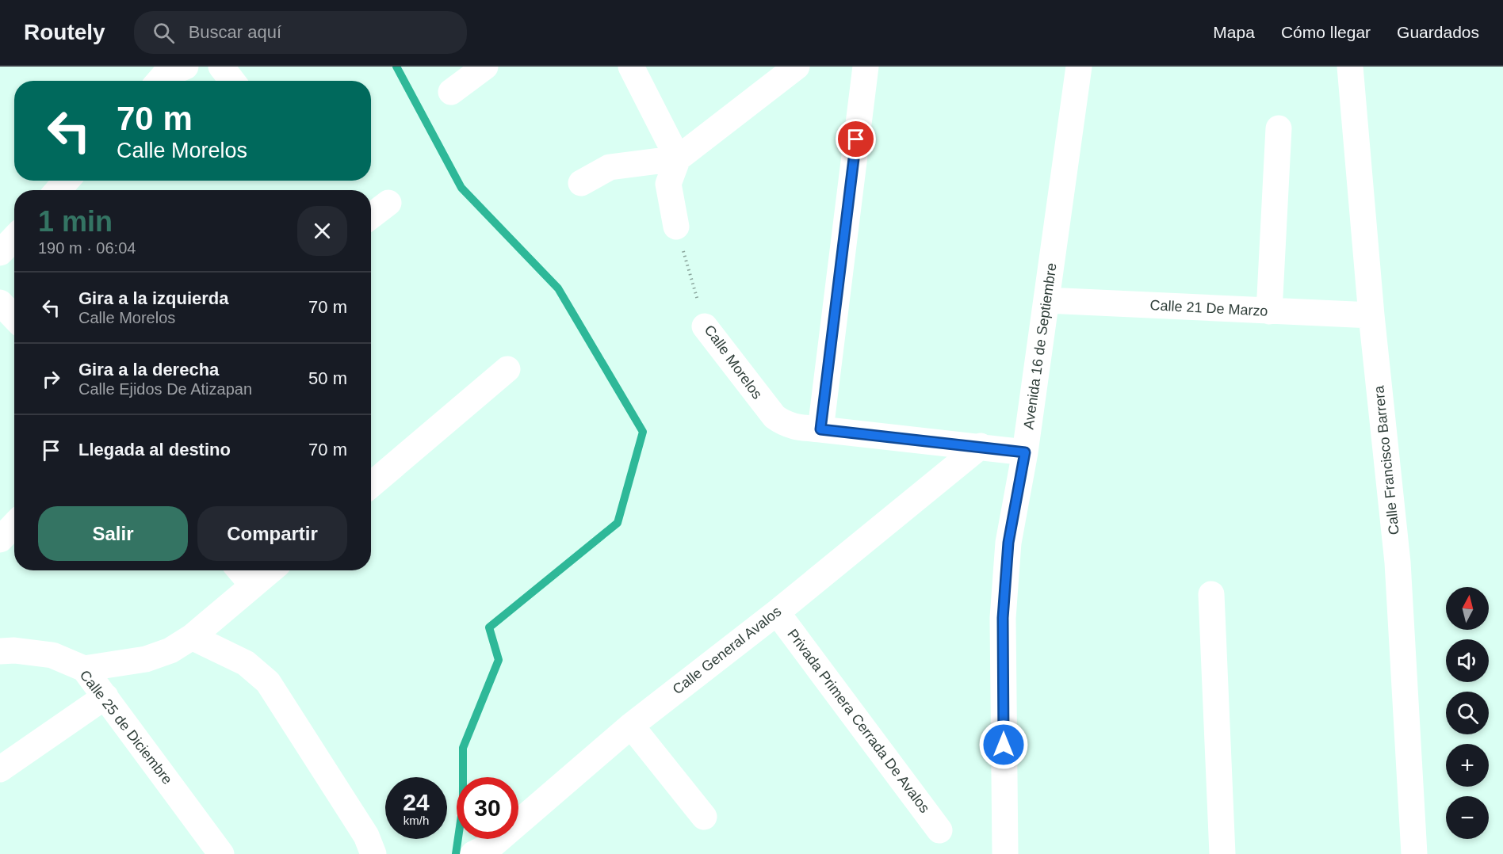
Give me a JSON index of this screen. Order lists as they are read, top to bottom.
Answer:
{
  "streets": {
    "street": [
      "Calle 21 De Marzo",
      "Avenida 16 de Septiembre",
      "Calle Morelos",
      "Calle Francisco Barrera",
      "Calle General Avalos",
      "Privada Primera Cerrada De Avalos",
      "Calle 25 de Diciembre"
    ]
  },
  "crossings": [
    ["Calle 21 De Marzo", "Avenida 16 de Septiembre"],
    ["Calle 21 De Marzo", "Calle Francisco Barrera"],
    ["Avenida 16 de Septiembre", "Calle Morelos"],
    ["Calle Morelos", "Calle General Avalos"],
    ["Calle General Avalos", "Privada Primera Cerrada De Avalos"]
  ],
  "north": "top",
  "page": {
    "header": "Routely",
    "search": "Buscar aquí",
    "nav": ["Mapa", "Cómo llegar", "Guardados"],
    "turn": ["70 m", "Calle Morelos"],
    "heading": ["1 min", "190 m · 06:04"],
    "list": [
      {
        "name": "Gira a la izquierda",
        "note": "Calle Morelos",
        "value": "70 m"
      },
      {
        "name": "Gira a la derecha",
        "note": "Calle Ejidos De Atizapan",
        "value": "50 m"
      },
      {
        "name": "Llegada al destino",
        "value": "70 m"
      }
    ],
    "buttons": ["Salir", "Compartir"],
    "map_buttons": ["+", "−"],
    "speed": "24 km/h",
    "limit": "30"
  }
}
